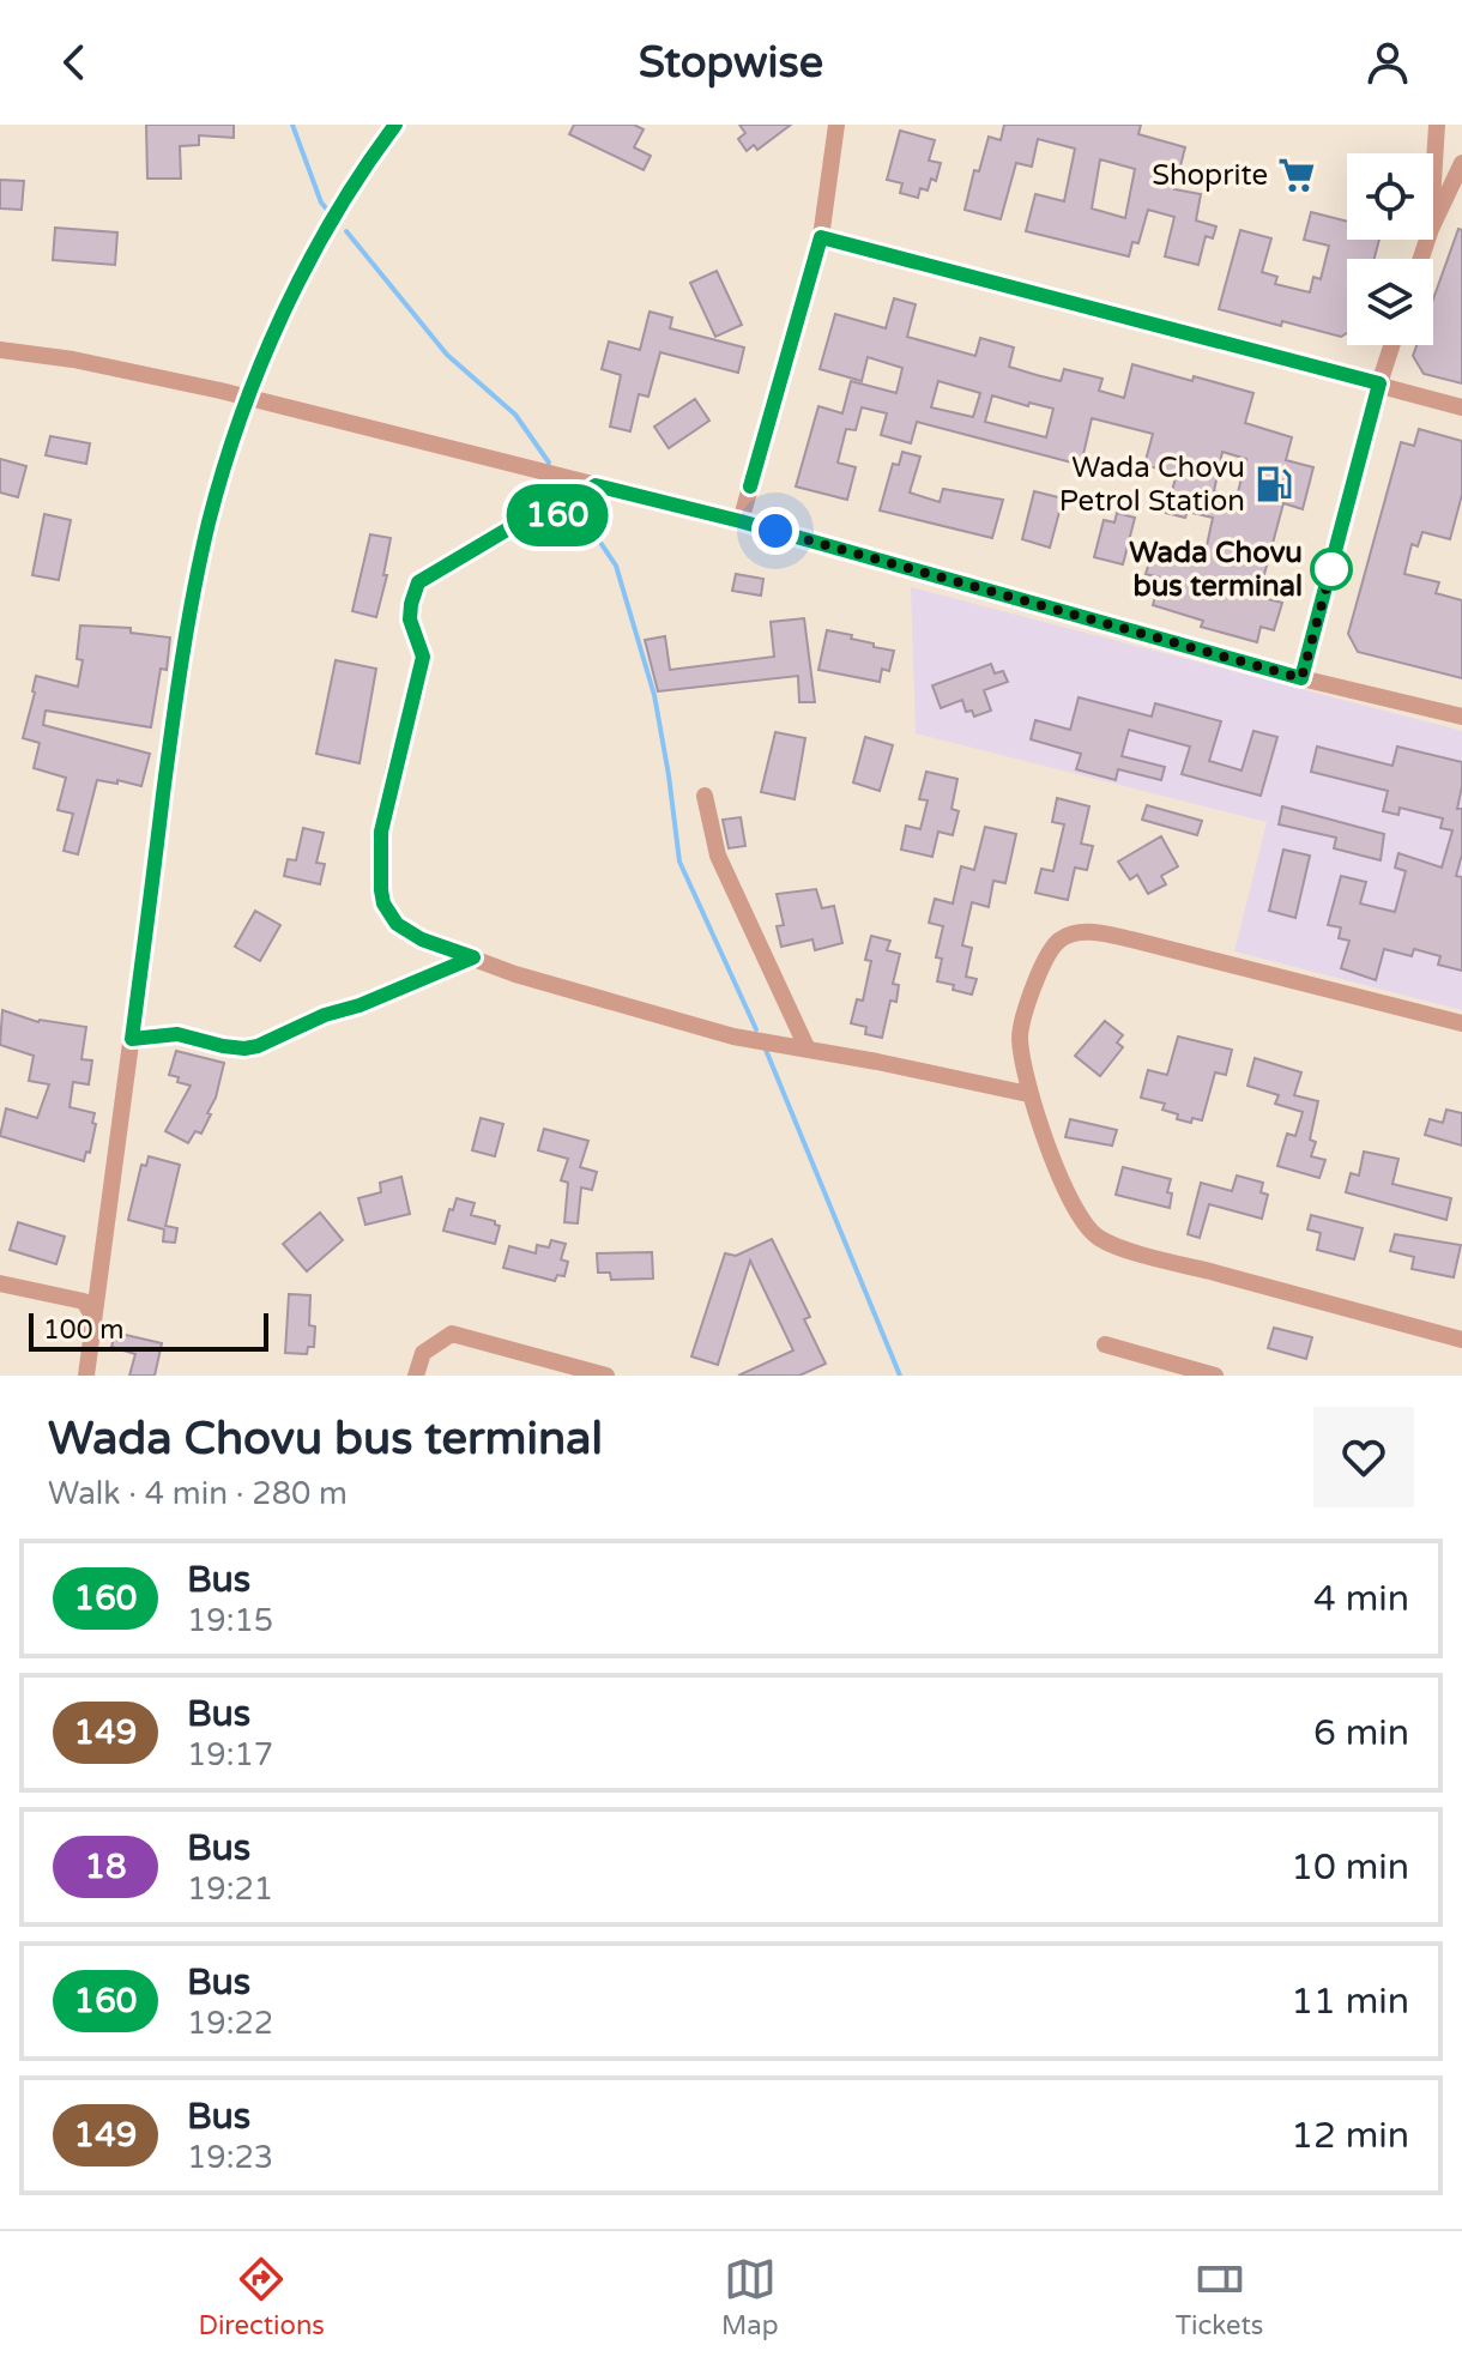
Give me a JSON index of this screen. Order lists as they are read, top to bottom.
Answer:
{
  "places": {
    "supermarket": ["Shoprite"],
    "fuel station": ["Wada Chovu Petrol Station"],
    "other": ["Wada Chovu bus terminal"]
  },
  "lines": ["bus line 160"],
  "scale_bar": "100 m",
  "page": {
    "header": "Stopwise",
    "on_map": "160",
    "scale": "100 m",
    "heading": ["Wada Chovu bus terminal", "Walk · 4 min · 280 m"],
    "list": [
      {
        "mark": "160",
        "name": "Bus",
        "note": "19:15",
        "value": "4 min"
      },
      {
        "mark": "149",
        "name": "Bus",
        "note": "19:17",
        "value": "6 min"
      },
      {
        "mark": "18",
        "name": "Bus",
        "note": "19:21",
        "value": "10 min"
      },
      {
        "mark": "160",
        "name": "Bus",
        "note": "19:22",
        "value": "11 min"
      },
      {
        "mark": "149",
        "name": "Bus",
        "note": "19:23",
        "value": "12 min"
      }
    ],
    "tabs": ["Directions", "Map", "Tickets"]
  }
}
